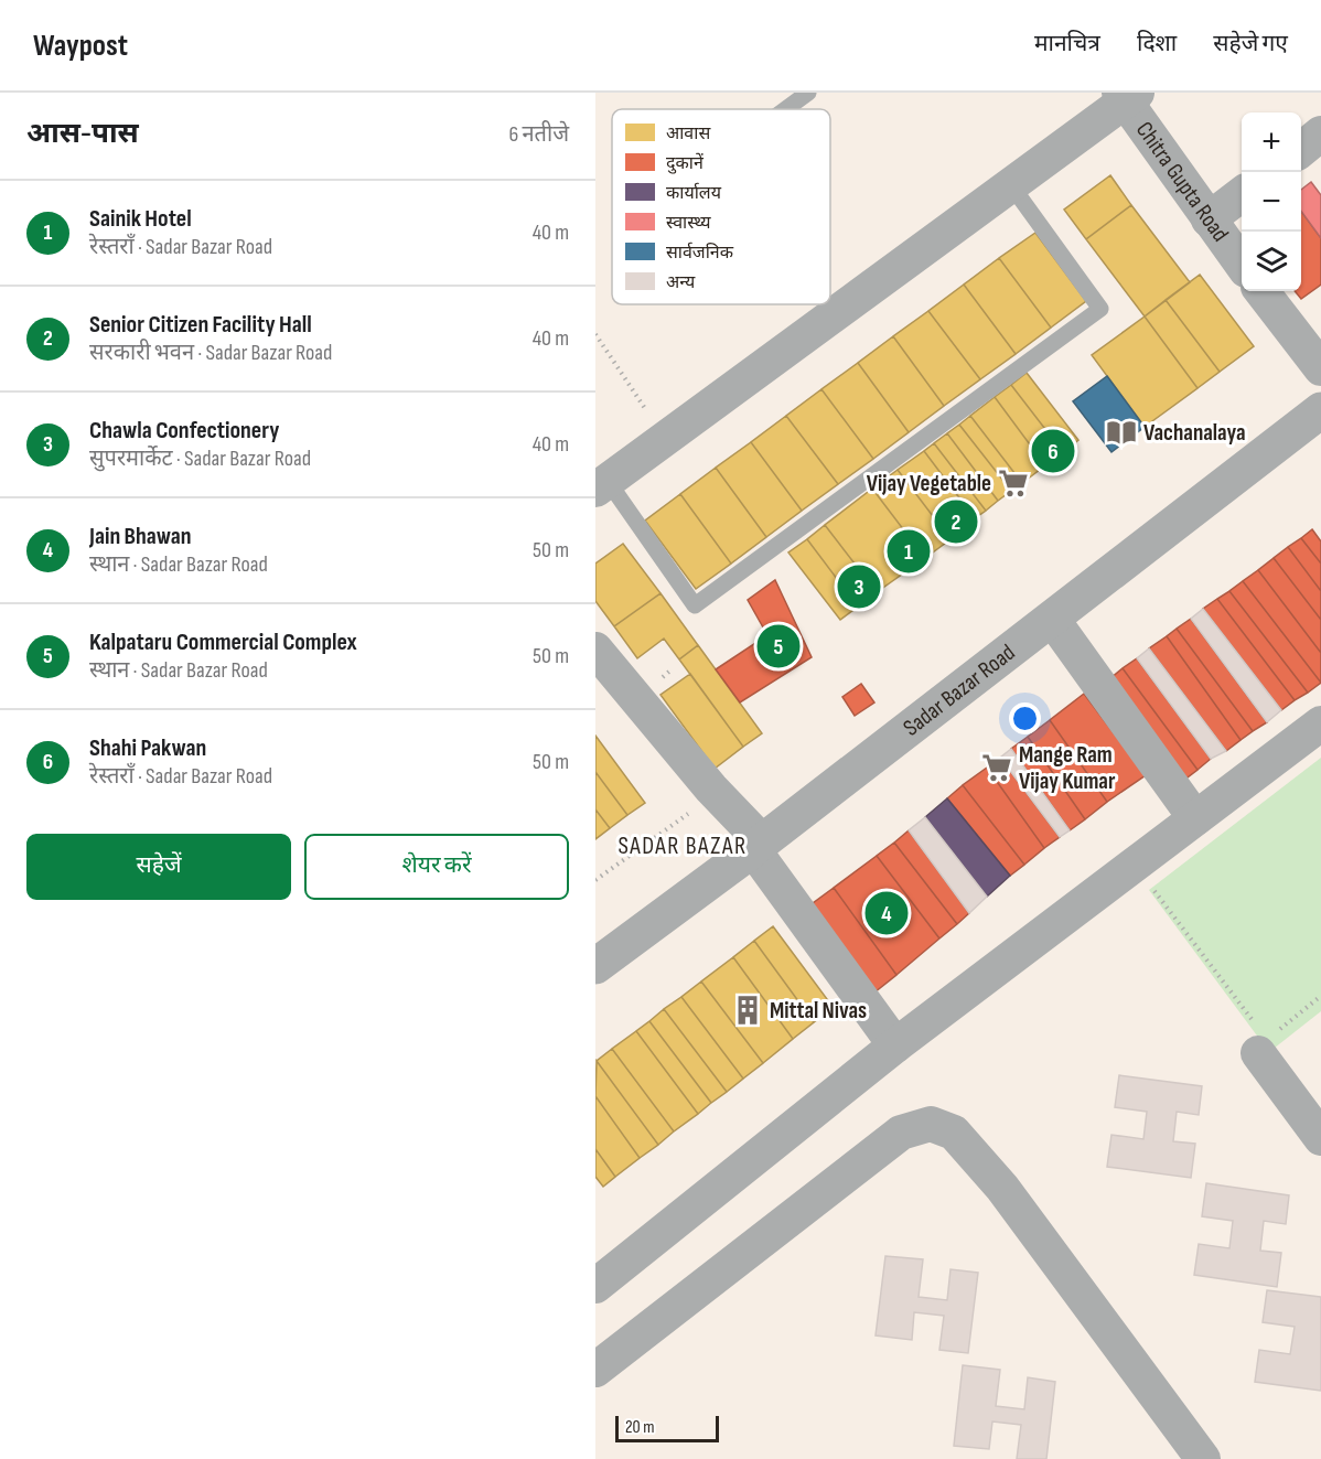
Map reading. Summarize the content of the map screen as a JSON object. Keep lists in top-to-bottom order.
{
  "streets": {
    "street": ["Chitra Gupta Road", "Sadar Bazar Road"]
  },
  "districts": ["SADAR BAZAR"],
  "places": {
    "library": ["Vachanalaya"],
    "supermarket": ["Vijay Vegetable", "Mange Ram Vijay Kumar"],
    "building": ["Mittal Nivas"]
  },
  "legend": [
    "आवास",
    "दुकानें",
    "कार्यालय",
    "स्वास्थ्य",
    "सार्वजनिक",
    "अन्य"
  ],
  "scale_bar": "20 m",
  "page": {
    "header": "Waypost",
    "nav": ["मानचित्र", "दिशा", "सहेजे गए"],
    "heading": ["आस-पास", "6 नतीजे"],
    "map_buttons": ["+", "−"],
    "list": [
      {
        "mark": "1",
        "name": "Sainik Hotel",
        "note": "रेस्तराँ · Sadar Bazar Road",
        "value": "40 m"
      },
      {
        "mark": "2",
        "name": "Senior Citizen Facility Hall",
        "note": "सरकारी भवन · Sadar Bazar Road",
        "value": "40 m"
      },
      {
        "mark": "3",
        "name": "Chawla Confectionery",
        "note": "सुपरमार्केट · Sadar Bazar Road",
        "value": "40 m"
      },
      {
        "mark": "4",
        "name": "Jain Bhawan",
        "note": "स्थान · Sadar Bazar Road",
        "value": "50 m"
      },
      {
        "mark": "5",
        "name": "Kalpataru Commercial Complex",
        "note": "स्थान · Sadar Bazar Road",
        "value": "50 m"
      },
      {
        "mark": "6",
        "name": "Shahi Pakwan",
        "note": "रेस्तराँ · Sadar Bazar Road",
        "value": "50 m"
      }
    ],
    "pins": [
      "6",
      "2",
      "1",
      "3",
      "5",
      "4"
    ],
    "buttons": ["सहेजें", "शेयर करें"],
    "scale": "20 m"
  }
}
